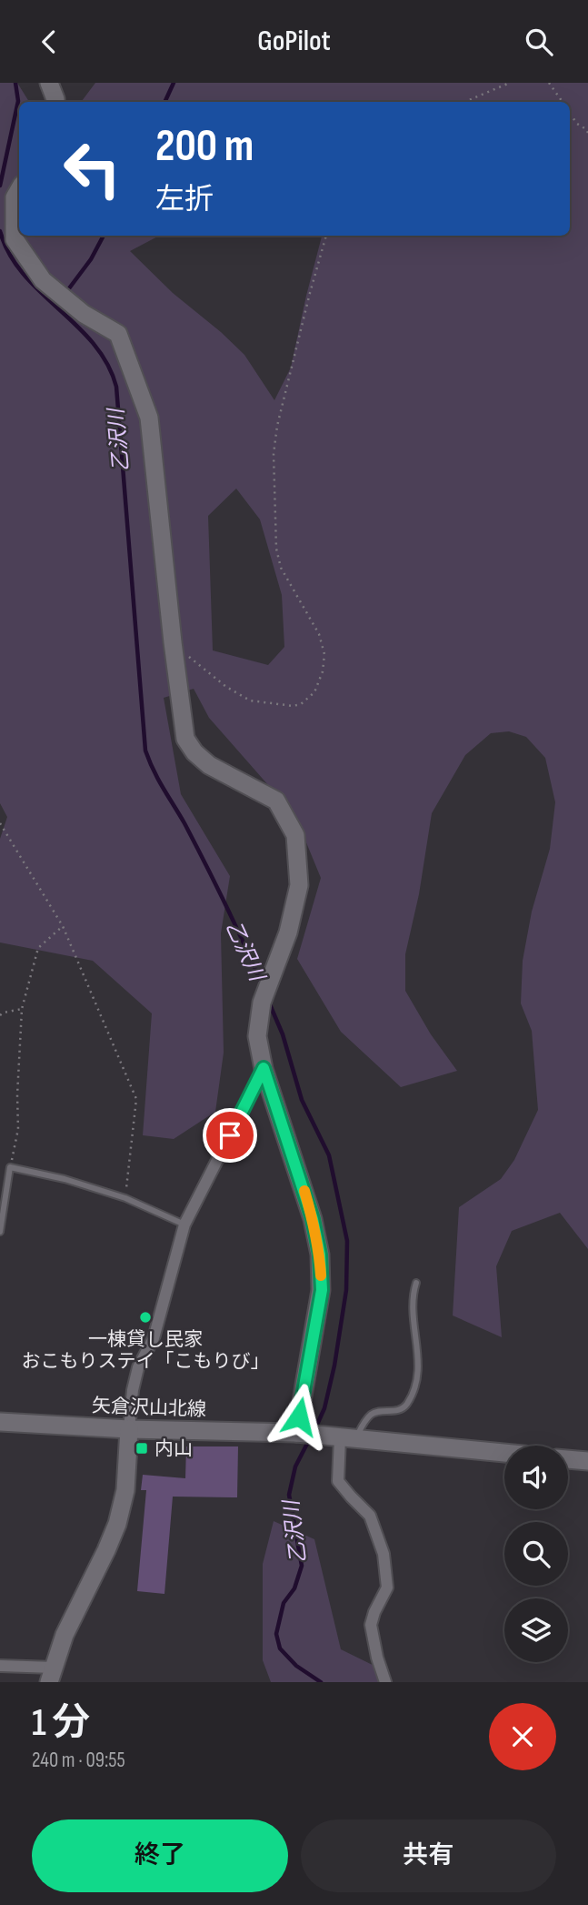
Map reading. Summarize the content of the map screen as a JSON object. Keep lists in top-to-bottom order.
{
  "streets": {
    "street": ["矢倉沢山北線"]
  },
  "water": ["乙沢川"],
  "places": {
    "other": ["一棟貸し民家 おこもりステイ「こもりび」"],
    "transit": ["内山"]
  },
  "page": {
    "header": "GoPilot",
    "turn": ["200 m", "左折"],
    "heading": ["1 分", "240 m · 09:55"],
    "buttons": ["終了", "共有"]
  }
}
